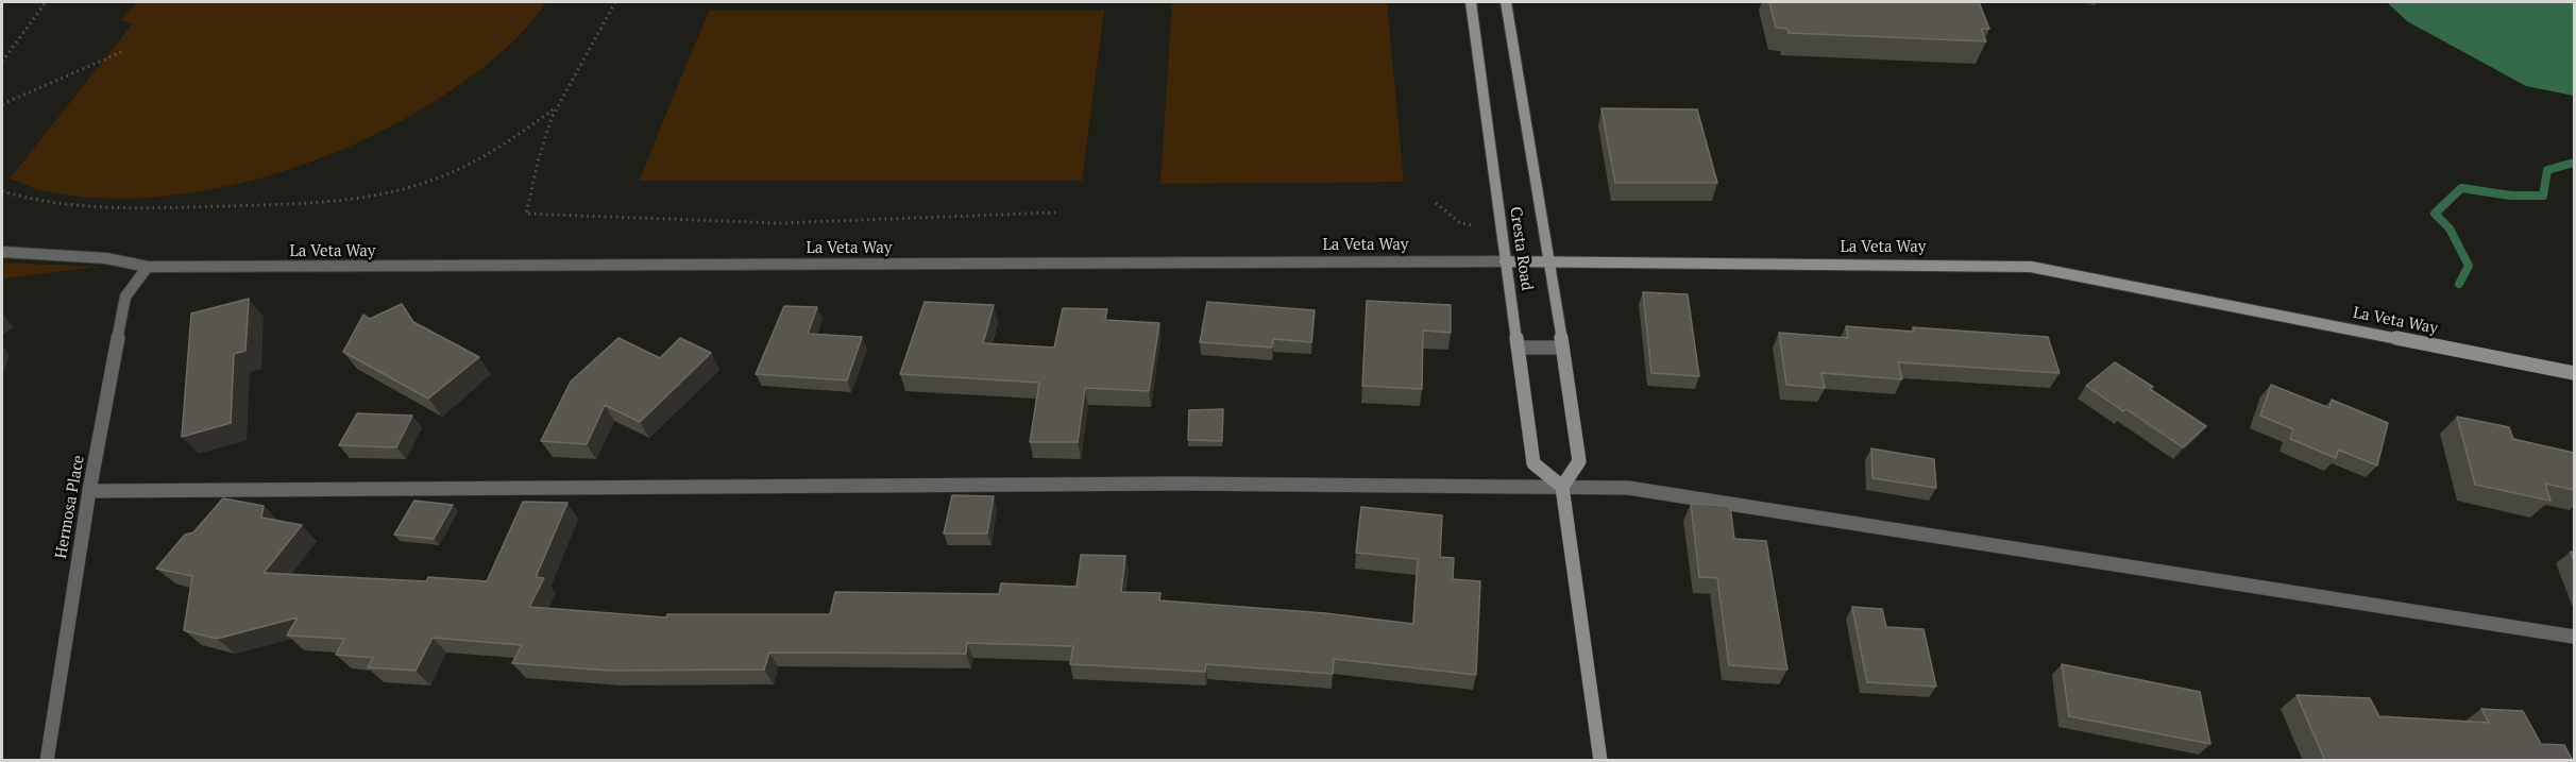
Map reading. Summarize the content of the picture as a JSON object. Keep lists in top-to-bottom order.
{
  "streets": {
    "main road": ["La Veta Way", "Cresta Road"],
    "street": ["Hermosa Place"]
  },
  "crossings": [
    ["La Veta Way", "Cresta Road"],
    ["La Veta Way", "Hermosa Place"]
  ]
}
